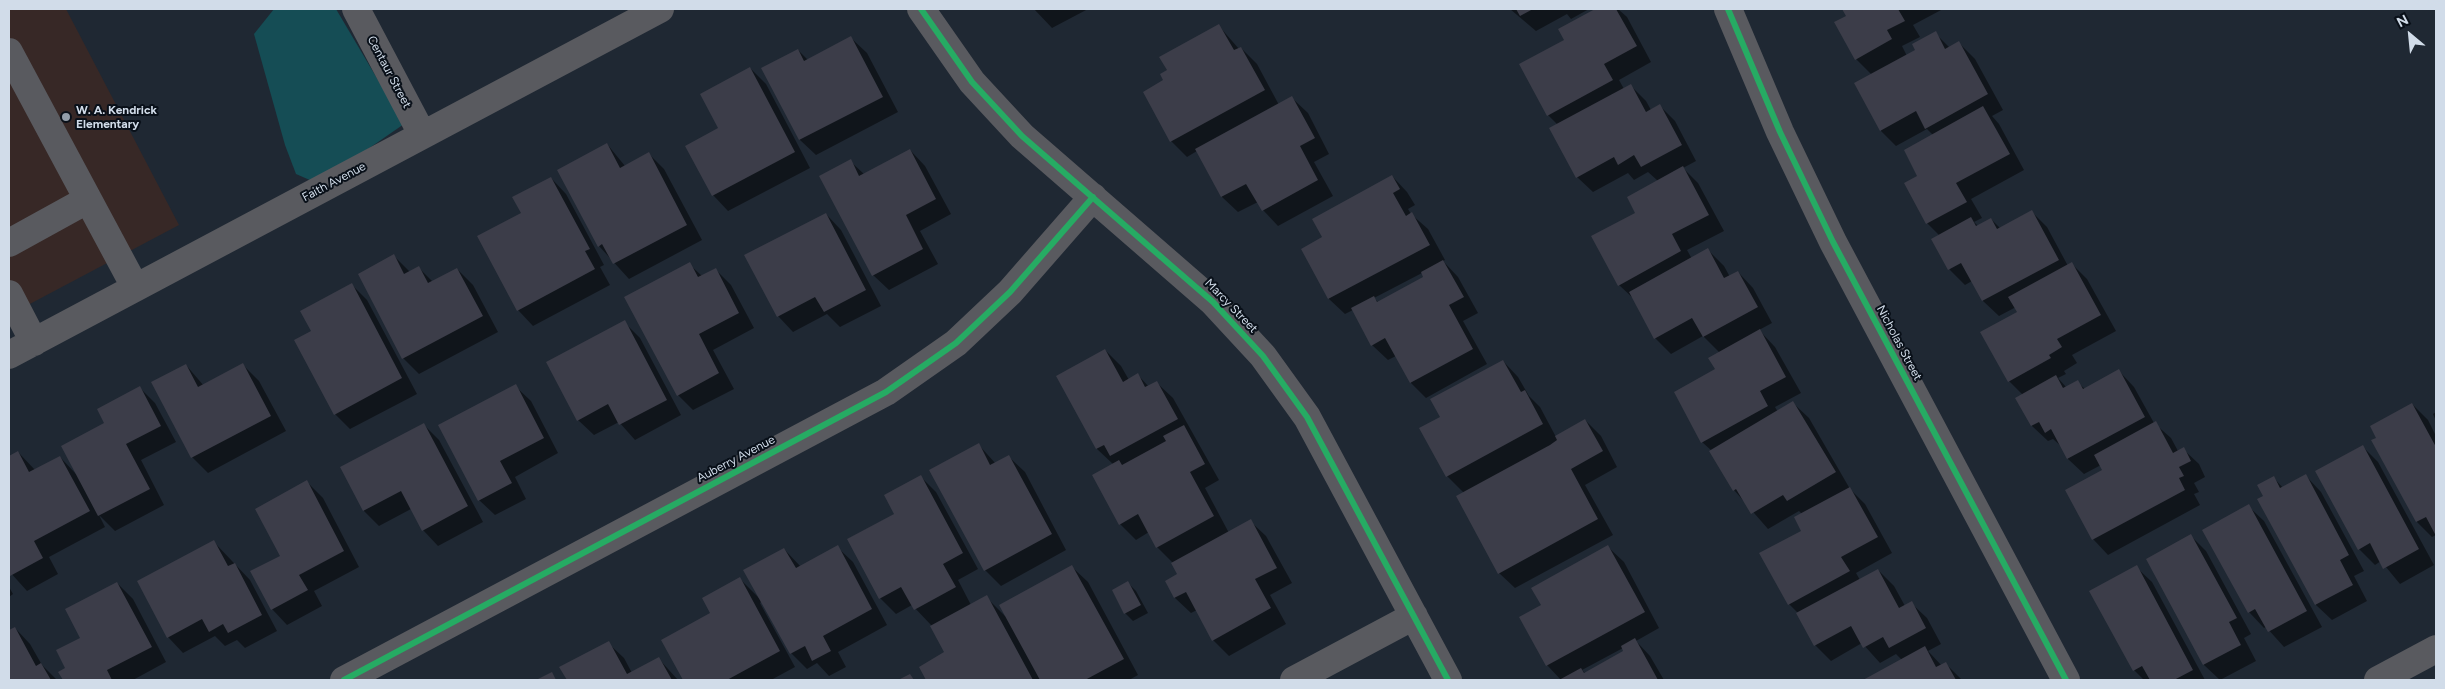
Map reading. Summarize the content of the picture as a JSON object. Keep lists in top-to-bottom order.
{
  "streets": {
    "street": [
      "Centaur Street",
      "Faith Avenue",
      "Marcy Street",
      "Nicholas Street",
      "Auberry Avenue"
    ]
  },
  "crossings": [
    ["Centaur Street", "Faith Avenue"],
    ["Marcy Street", "Auberry Avenue"]
  ],
  "places": ["W. A. Kendrick Elementary"],
  "north": "top left"
}
